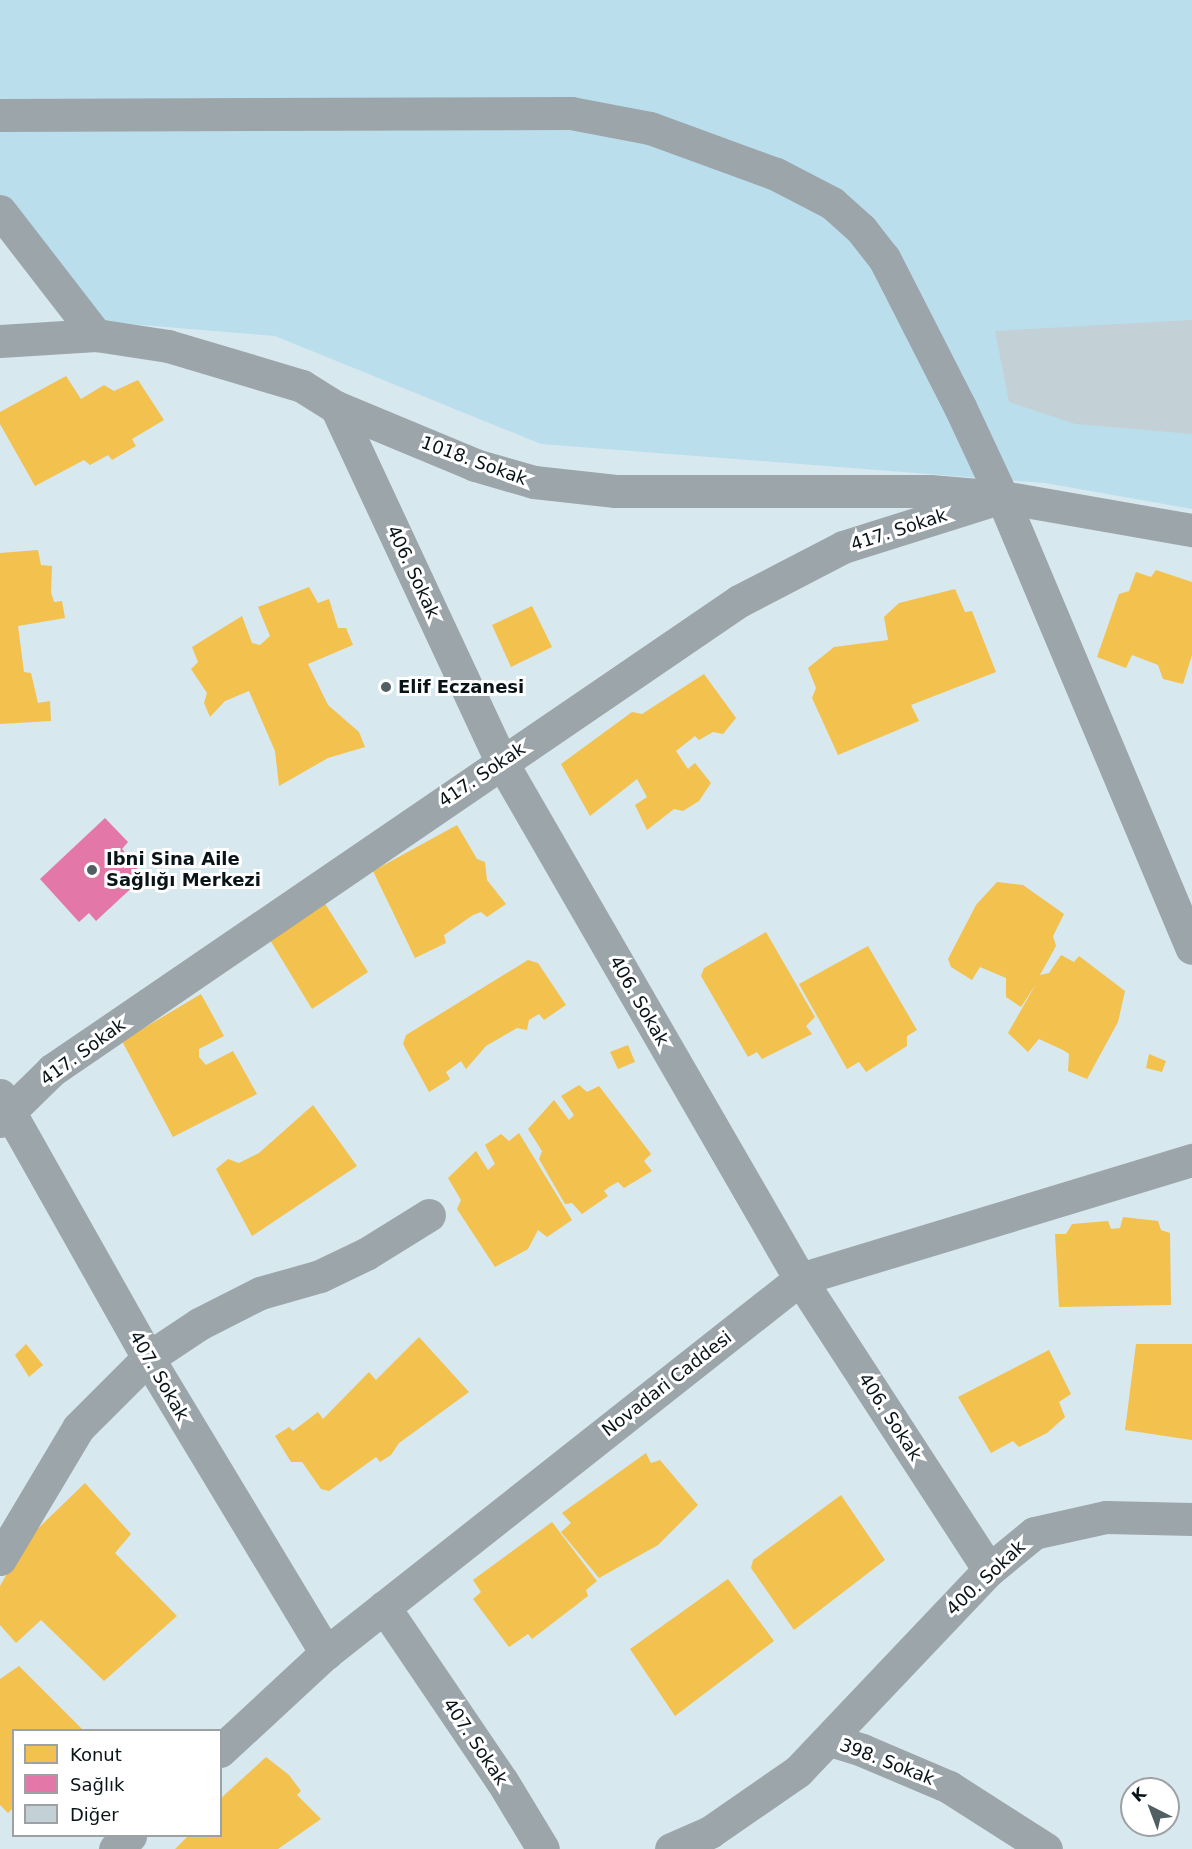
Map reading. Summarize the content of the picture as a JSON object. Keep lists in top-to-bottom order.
{
  "streets": {
    "street": [
      "1018. Sokak",
      "417. Sokak",
      "406. Sokak",
      "407. Sokak",
      "Novadari Caddesi",
      "400. Sokak",
      "398. Sokak"
    ]
  },
  "crossings": [
    ["1018. Sokak", "417. Sokak"],
    ["1018. Sokak", "406. Sokak"],
    ["417. Sokak", "406. Sokak"],
    ["417. Sokak", "407. Sokak"],
    ["406. Sokak", "Novadari Caddesi"],
    ["406. Sokak", "400. Sokak"],
    ["407. Sokak", "Novadari Caddesi"],
    ["400. Sokak", "398. Sokak"]
  ],
  "places": ["Elif Eczanesi", "Ibni Sina Aile Sağlığı Merkezi"],
  "legend": ["Konut", "Sağlık", "Diğer"],
  "north": "top left"
}
